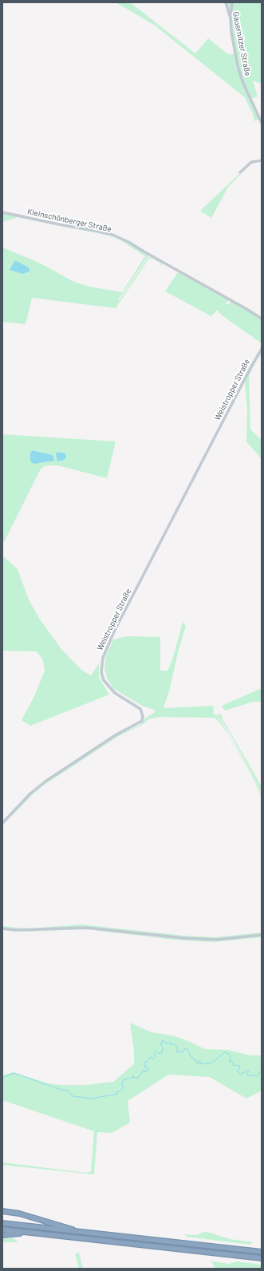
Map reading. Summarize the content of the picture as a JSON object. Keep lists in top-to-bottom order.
{
  "streets": {
    "street": ["Gauernitzer Straße", "Kleinschönberger Straße", "Weistropper Straße"]
  }
}
